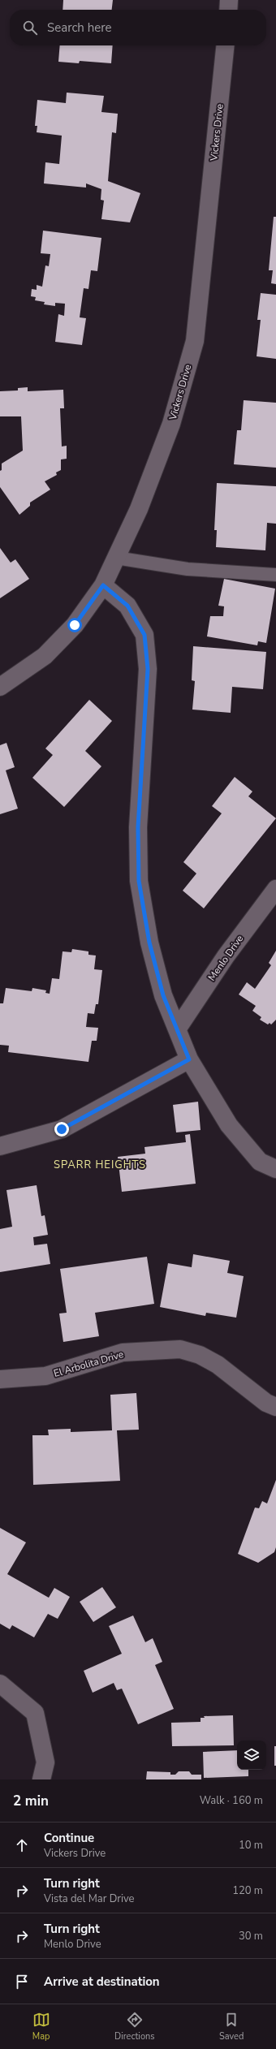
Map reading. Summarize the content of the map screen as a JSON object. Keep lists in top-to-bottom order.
{
  "streets": {
    "street": ["Vickers Drive", "Menlo Drive", "El Arbolita Drive"]
  },
  "districts": ["SPARR HEIGHTS"],
  "page": {
    "search": "Search here",
    "heading": ["2 min", "Walk · 160 m"],
    "list": [
      ["Continue", "Vickers Drive", "10 m"],
      ["Turn right", "Vista del Mar Drive", "120 m"],
      ["Turn right", "Menlo Drive", "30 m"],
      "Arrive at destination"
    ],
    "nav": ["Map", "Directions", "Saved"]
  }
}
